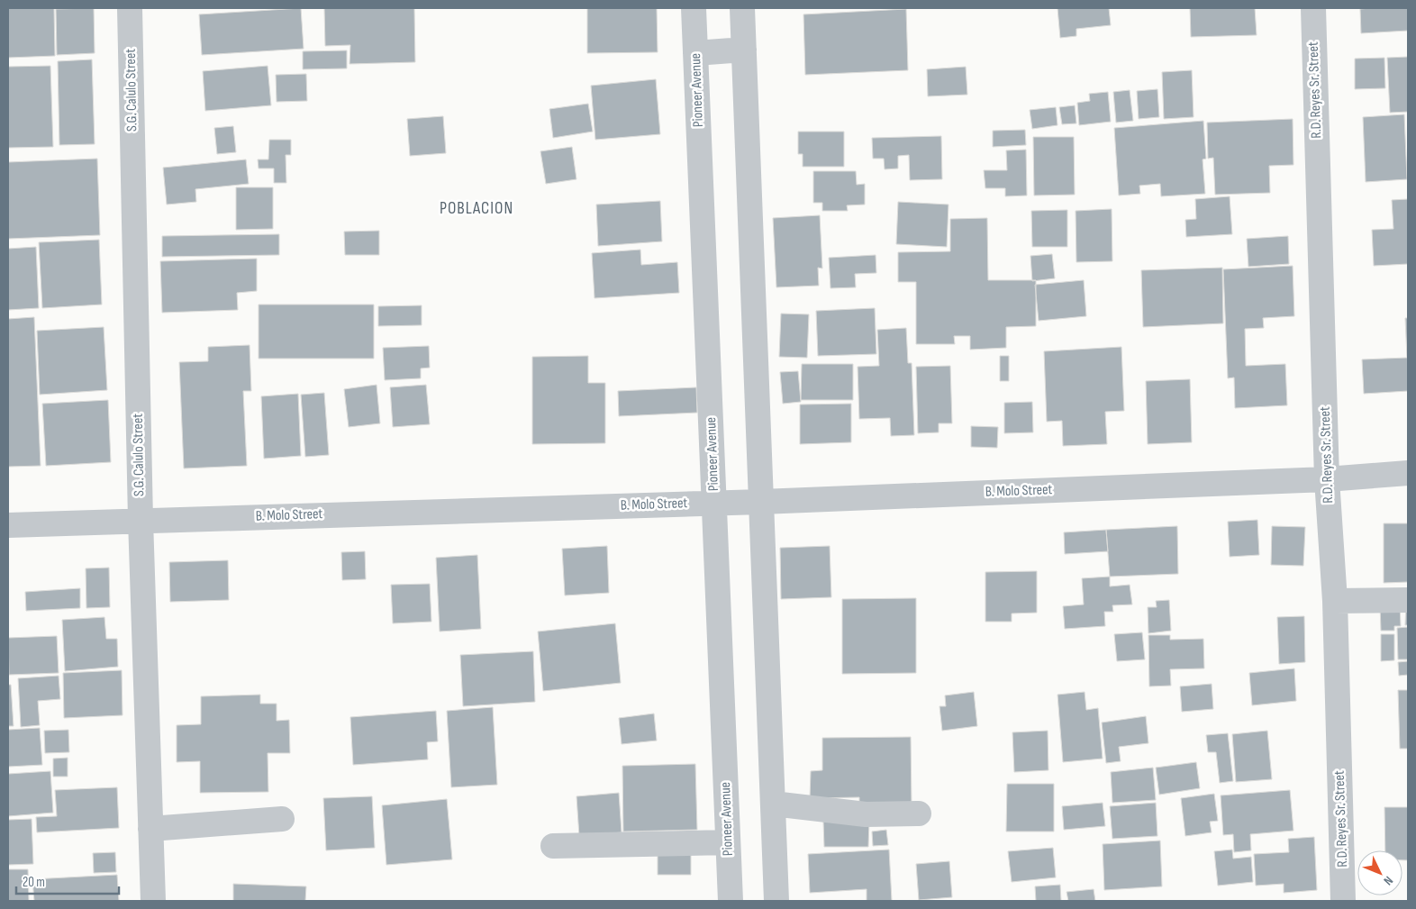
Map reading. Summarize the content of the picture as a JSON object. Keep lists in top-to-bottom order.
{
  "streets": {
    "street": [
      "S.G. Calulo Street",
      "Pioneer Avenue",
      "R.D. Reyes Sr. Street",
      "B. Molo Street"
    ]
  },
  "crossings": [
    ["S.G. Calulo Street", "B. Molo Street"],
    ["Pioneer Avenue", "B. Molo Street"],
    ["R.D. Reyes Sr. Street", "B. Molo Street"]
  ],
  "districts": ["POBLACION"],
  "scale_bar": "20 m",
  "north": "bottom right"
}
